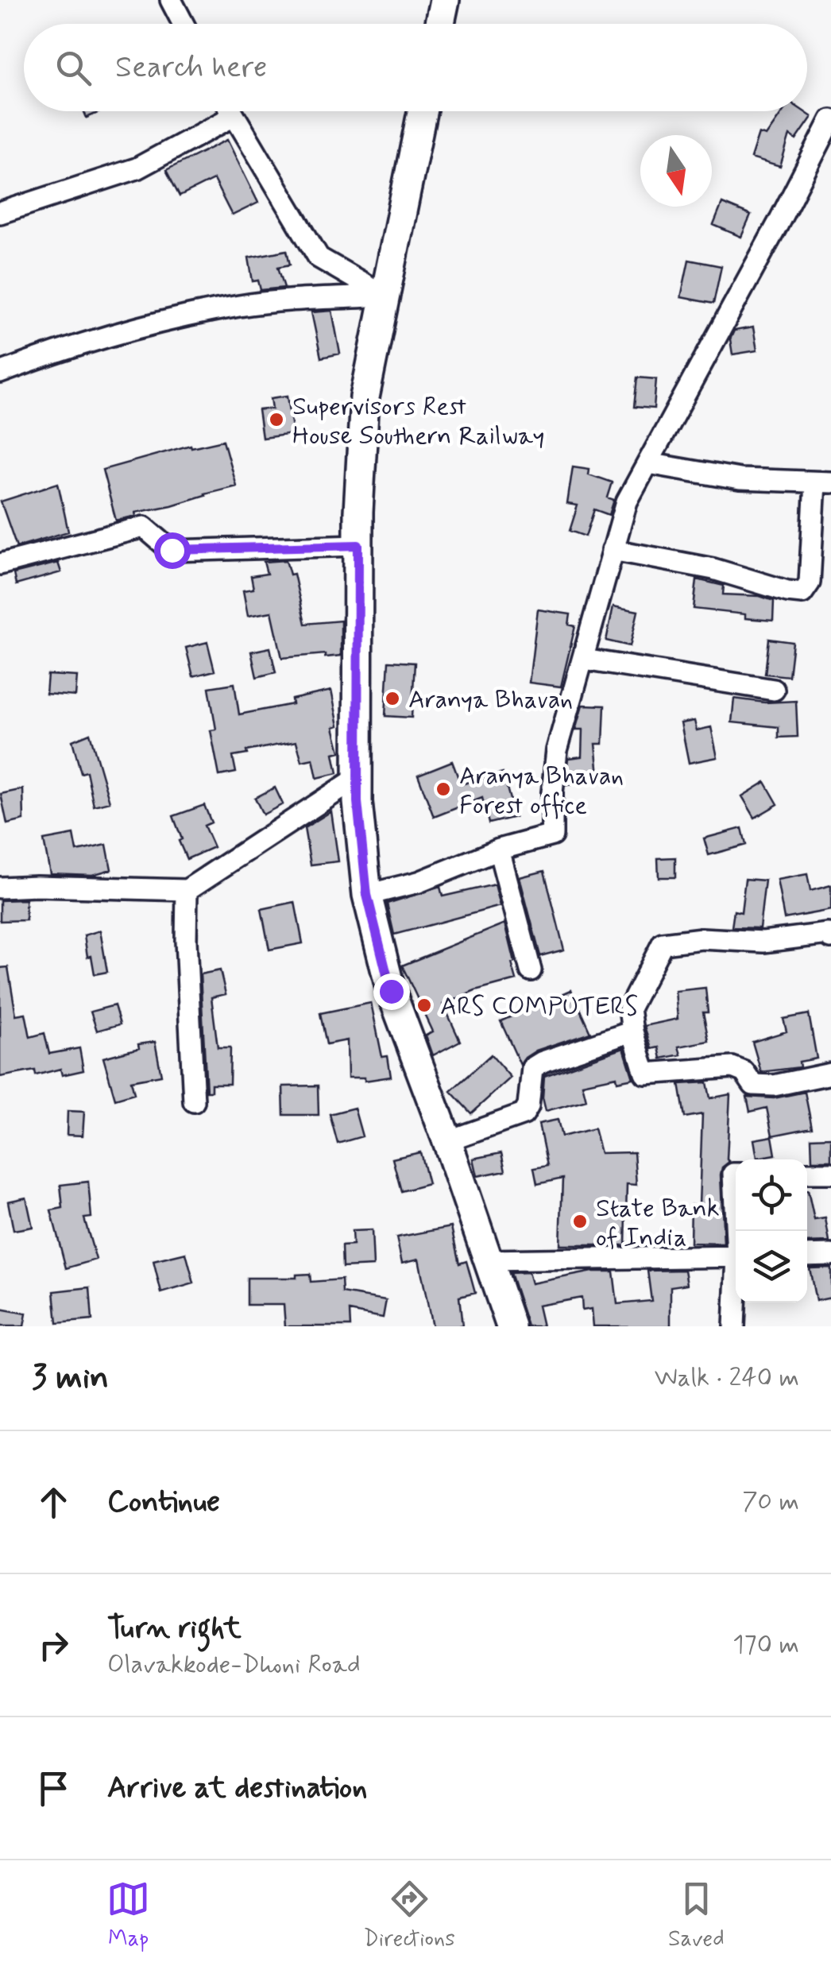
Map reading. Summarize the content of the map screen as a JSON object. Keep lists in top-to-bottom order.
{
  "places": [
    "Supervisors Rest House Southern Railway",
    "Aranya Bhavan",
    "Aranya Bhavan Forest office",
    "ARS COMPUTERS",
    "State Bank of India"
  ],
  "north": "bottom",
  "page": {
    "search": "Search here",
    "heading": ["3 min", "Walk · 240 m"],
    "list": [
      ["Continue", "70 m"],
      ["Turn right", "Olavakkode-Dhoni Road", "170 m"],
      "Arrive at destination"
    ],
    "nav": ["Map", "Directions", "Saved"]
  }
}
